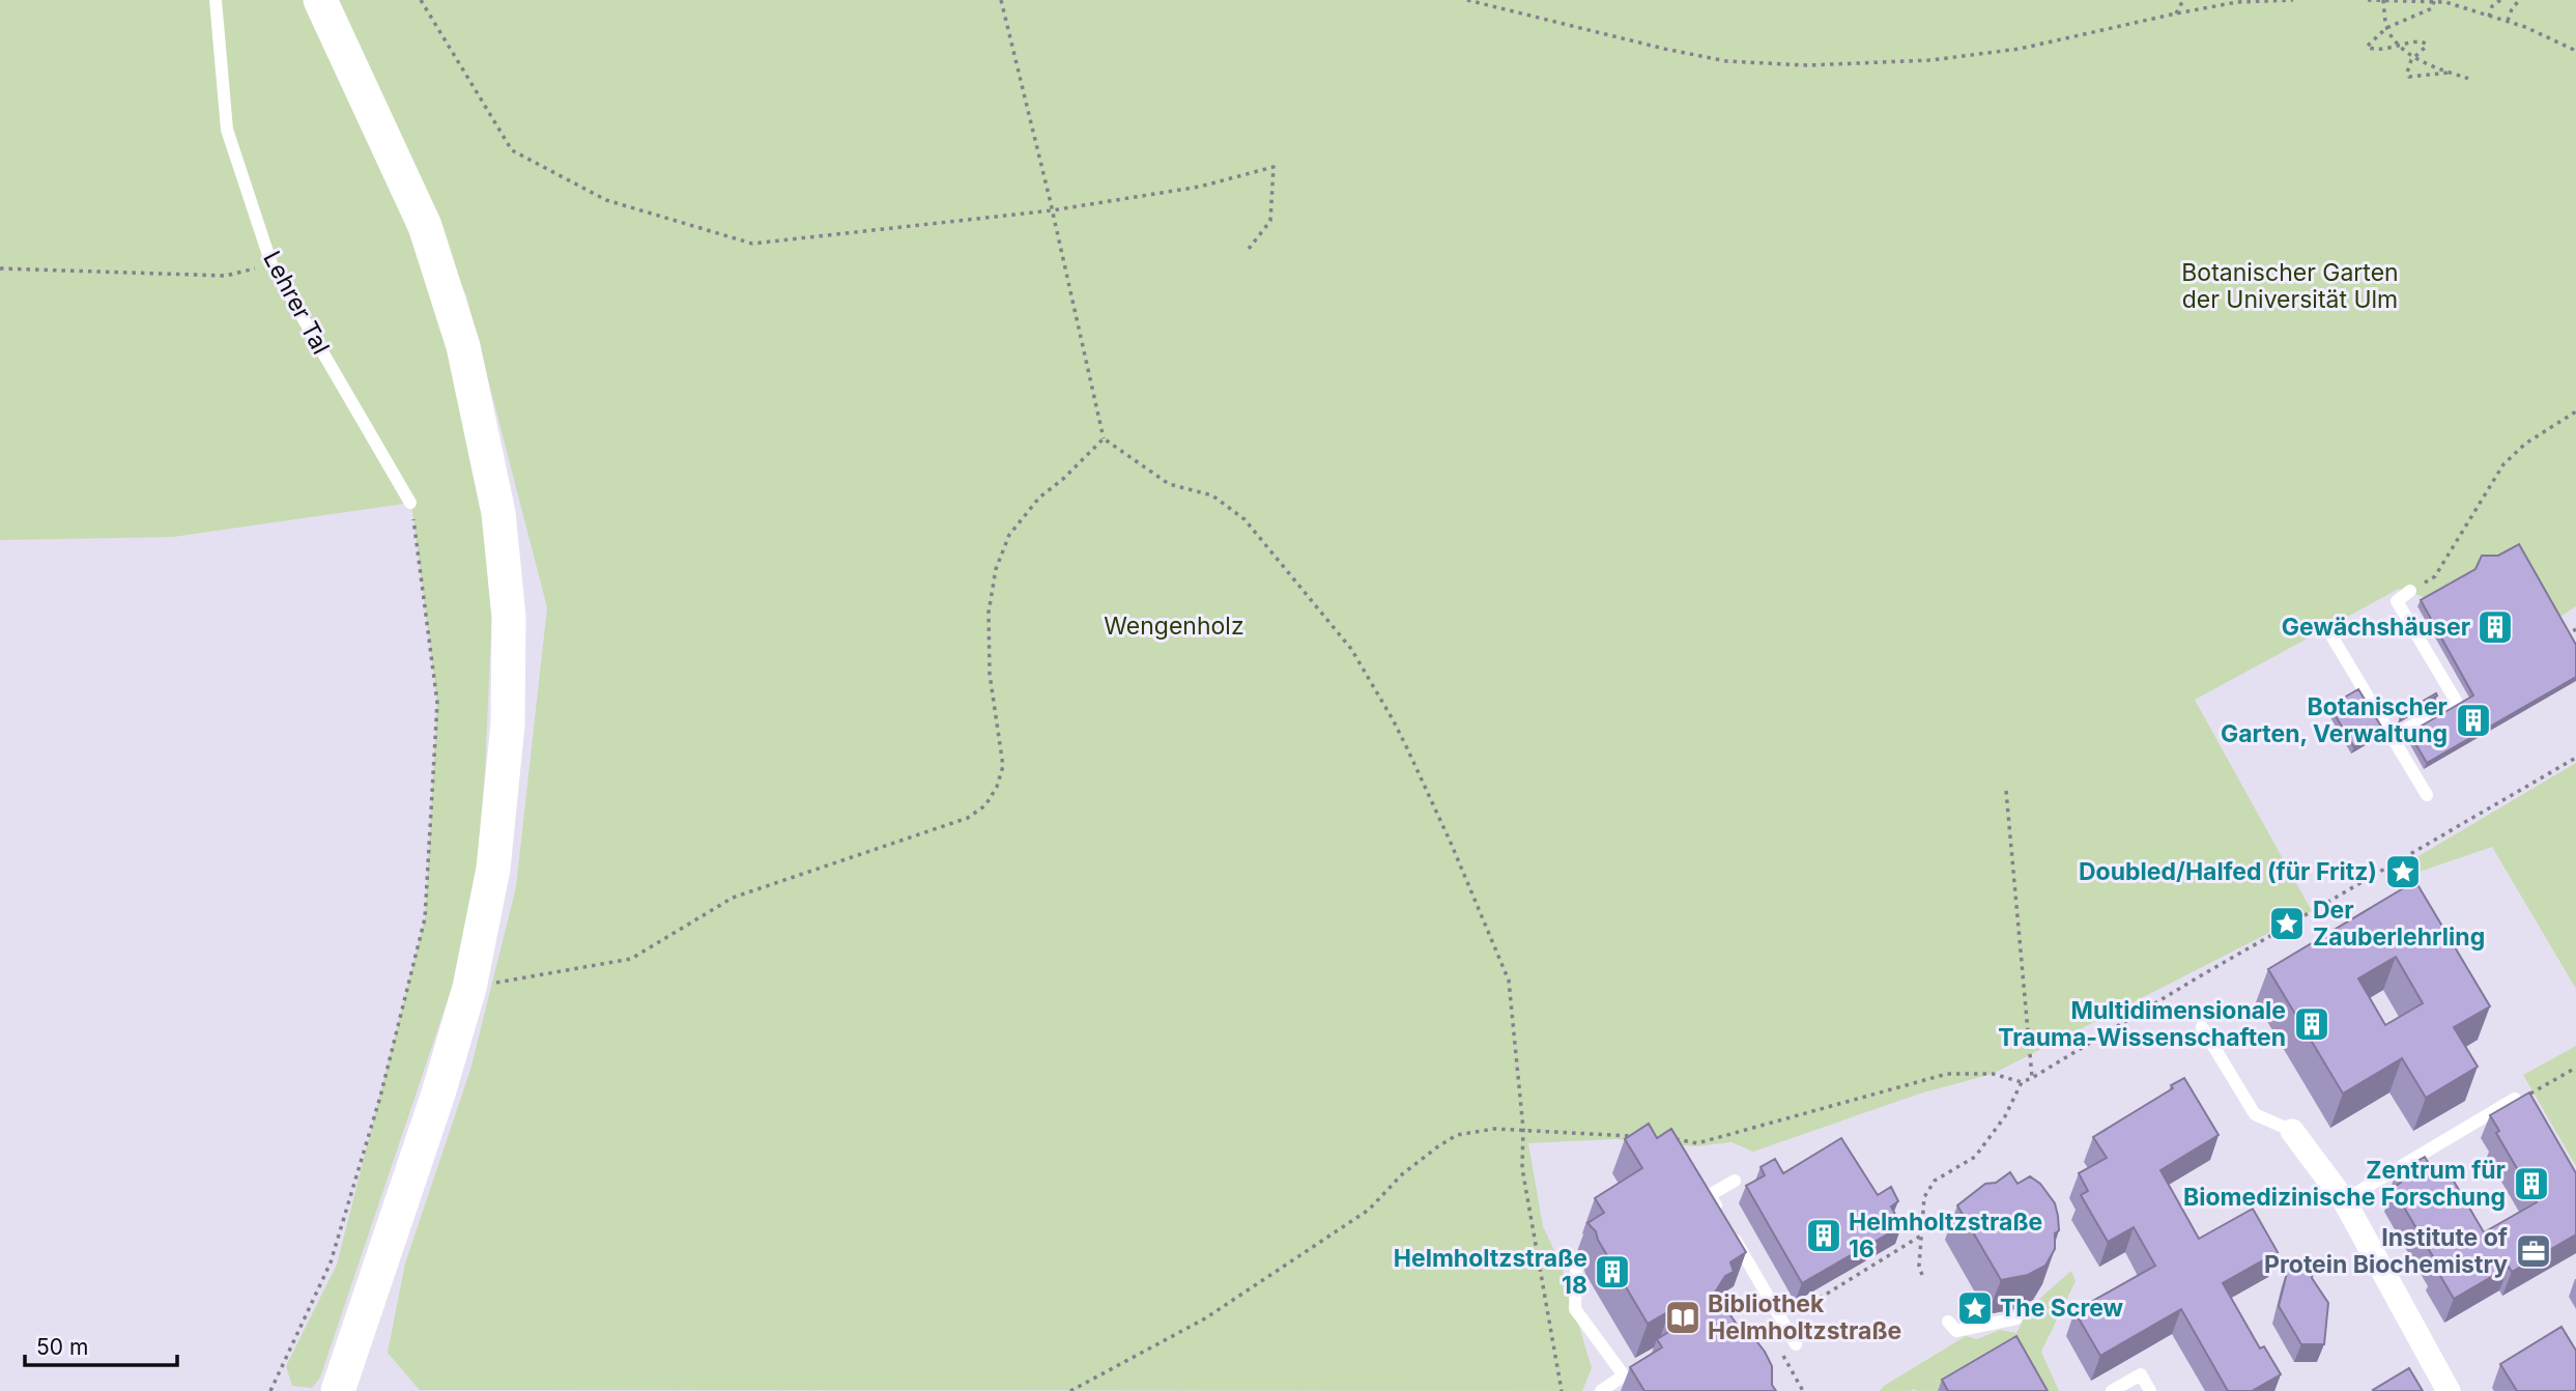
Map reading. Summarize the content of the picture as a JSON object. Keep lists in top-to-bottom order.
{
  "streets": {
    "lane": ["Lehrer Tal"]
  },
  "parks": ["Botanischer Garten der Universität Ulm", "Wengenholz"],
  "places": {
    "building": [
      "Gewächshäuser",
      "Botanischer Garten, Verwaltung",
      "Multidimensionale Trauma-Wissenschaften",
      "Zentrum für Biomedizinische Forschung",
      "Helmholtzstraße 16",
      "Helmholtzstraße 18"
    ],
    "place": ["Doubled/Halfed (für Fritz)", "Der Zauberlehrling", "The Screw"],
    "office": ["Institute of Protein Biochemistry"],
    "library": ["Bibliothek Helmholtzstraße"]
  },
  "scale_bar": "50 m"
}
